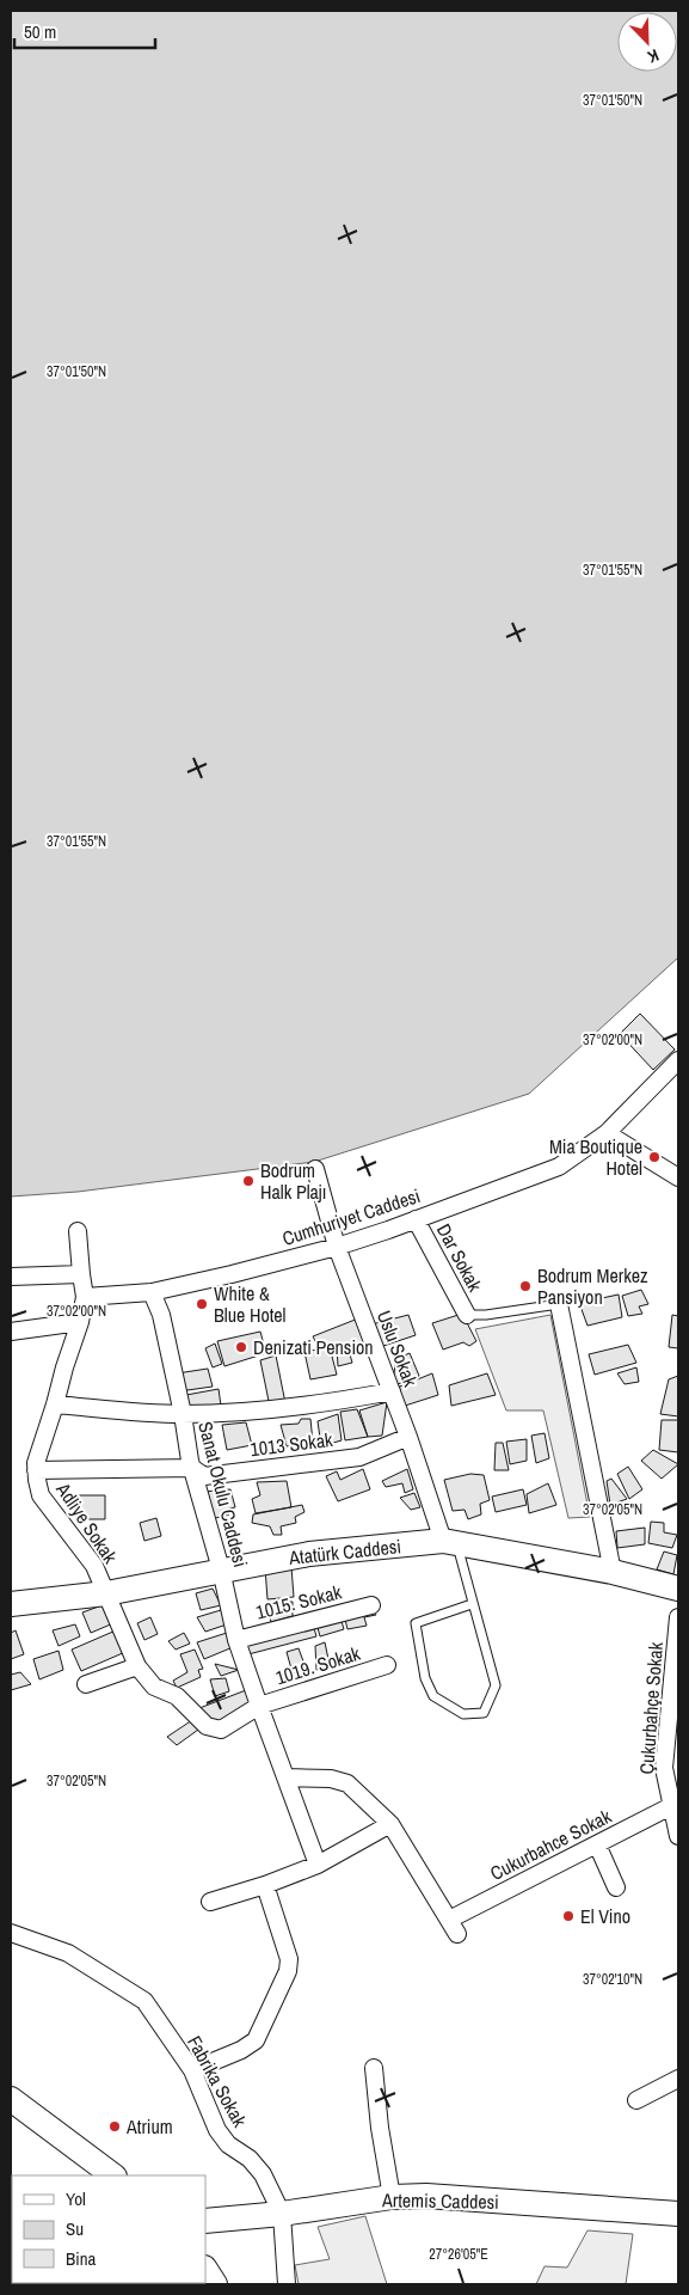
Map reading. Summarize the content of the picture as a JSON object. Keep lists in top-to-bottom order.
{
  "streets": {
    "street": [
      "Cumhuriyet Caddesi",
      "Dar Sokak",
      "Uslu Sokak",
      "1013 Sokak",
      "Sanat Okulu Caddesi",
      "Adliye Sokak",
      "Atatürk Caddesi",
      "1015. Sokak",
      "1019. Sokak",
      "Çukurbahçe Sokak",
      "Cukurbahce Sokak",
      "Fabrika Sokak",
      "Artemis Caddesi"
    ]
  },
  "crossings": [
    ["Cumhuriyet Caddesi", "Dar Sokak"],
    ["Cumhuriyet Caddesi", "Uslu Sokak"],
    ["Cumhuriyet Caddesi", "Sanat Okulu Caddesi"],
    ["Cumhuriyet Caddesi", "Adliye Sokak"],
    ["Uslu Sokak", "1013 Sokak"],
    ["Uslu Sokak", "Atatürk Caddesi"],
    ["1013 Sokak", "Sanat Okulu Caddesi"],
    ["1013 Sokak", "Adliye Sokak"],
    ["Sanat Okulu Caddesi", "Adliye Sokak"],
    ["Sanat Okulu Caddesi", "Atatürk Caddesi"],
    ["Sanat Okulu Caddesi", "1015. Sokak"],
    ["Sanat Okulu Caddesi", "1019. Sokak"],
    ["Adliye Sokak", "Atatürk Caddesi"],
    ["Adliye Sokak", "1019. Sokak"],
    ["Çukurbahçe Sokak", "Cukurbahce Sokak"],
    ["Fabrika Sokak", "Artemis Caddesi"]
  ],
  "places": [
    "Mia Boutique Hotel",
    "Bodrum Halk Plajı",
    "Bodrum Merkez Pansiyon",
    "White & Blue Hotel",
    "Denizati Pension",
    "El Vino",
    "Atrium"
  ],
  "legend": ["Yol", "Su", "Bina"],
  "scale_bar": "50 m",
  "north": "bottom right",
  "coordinates": [
    "37°01'50\"N",
    "37°01'55\"N",
    "37°02'00\"N",
    "37°02'05\"N",
    "37°02'10\"N",
    "27°26'05\"E"
  ]
}
